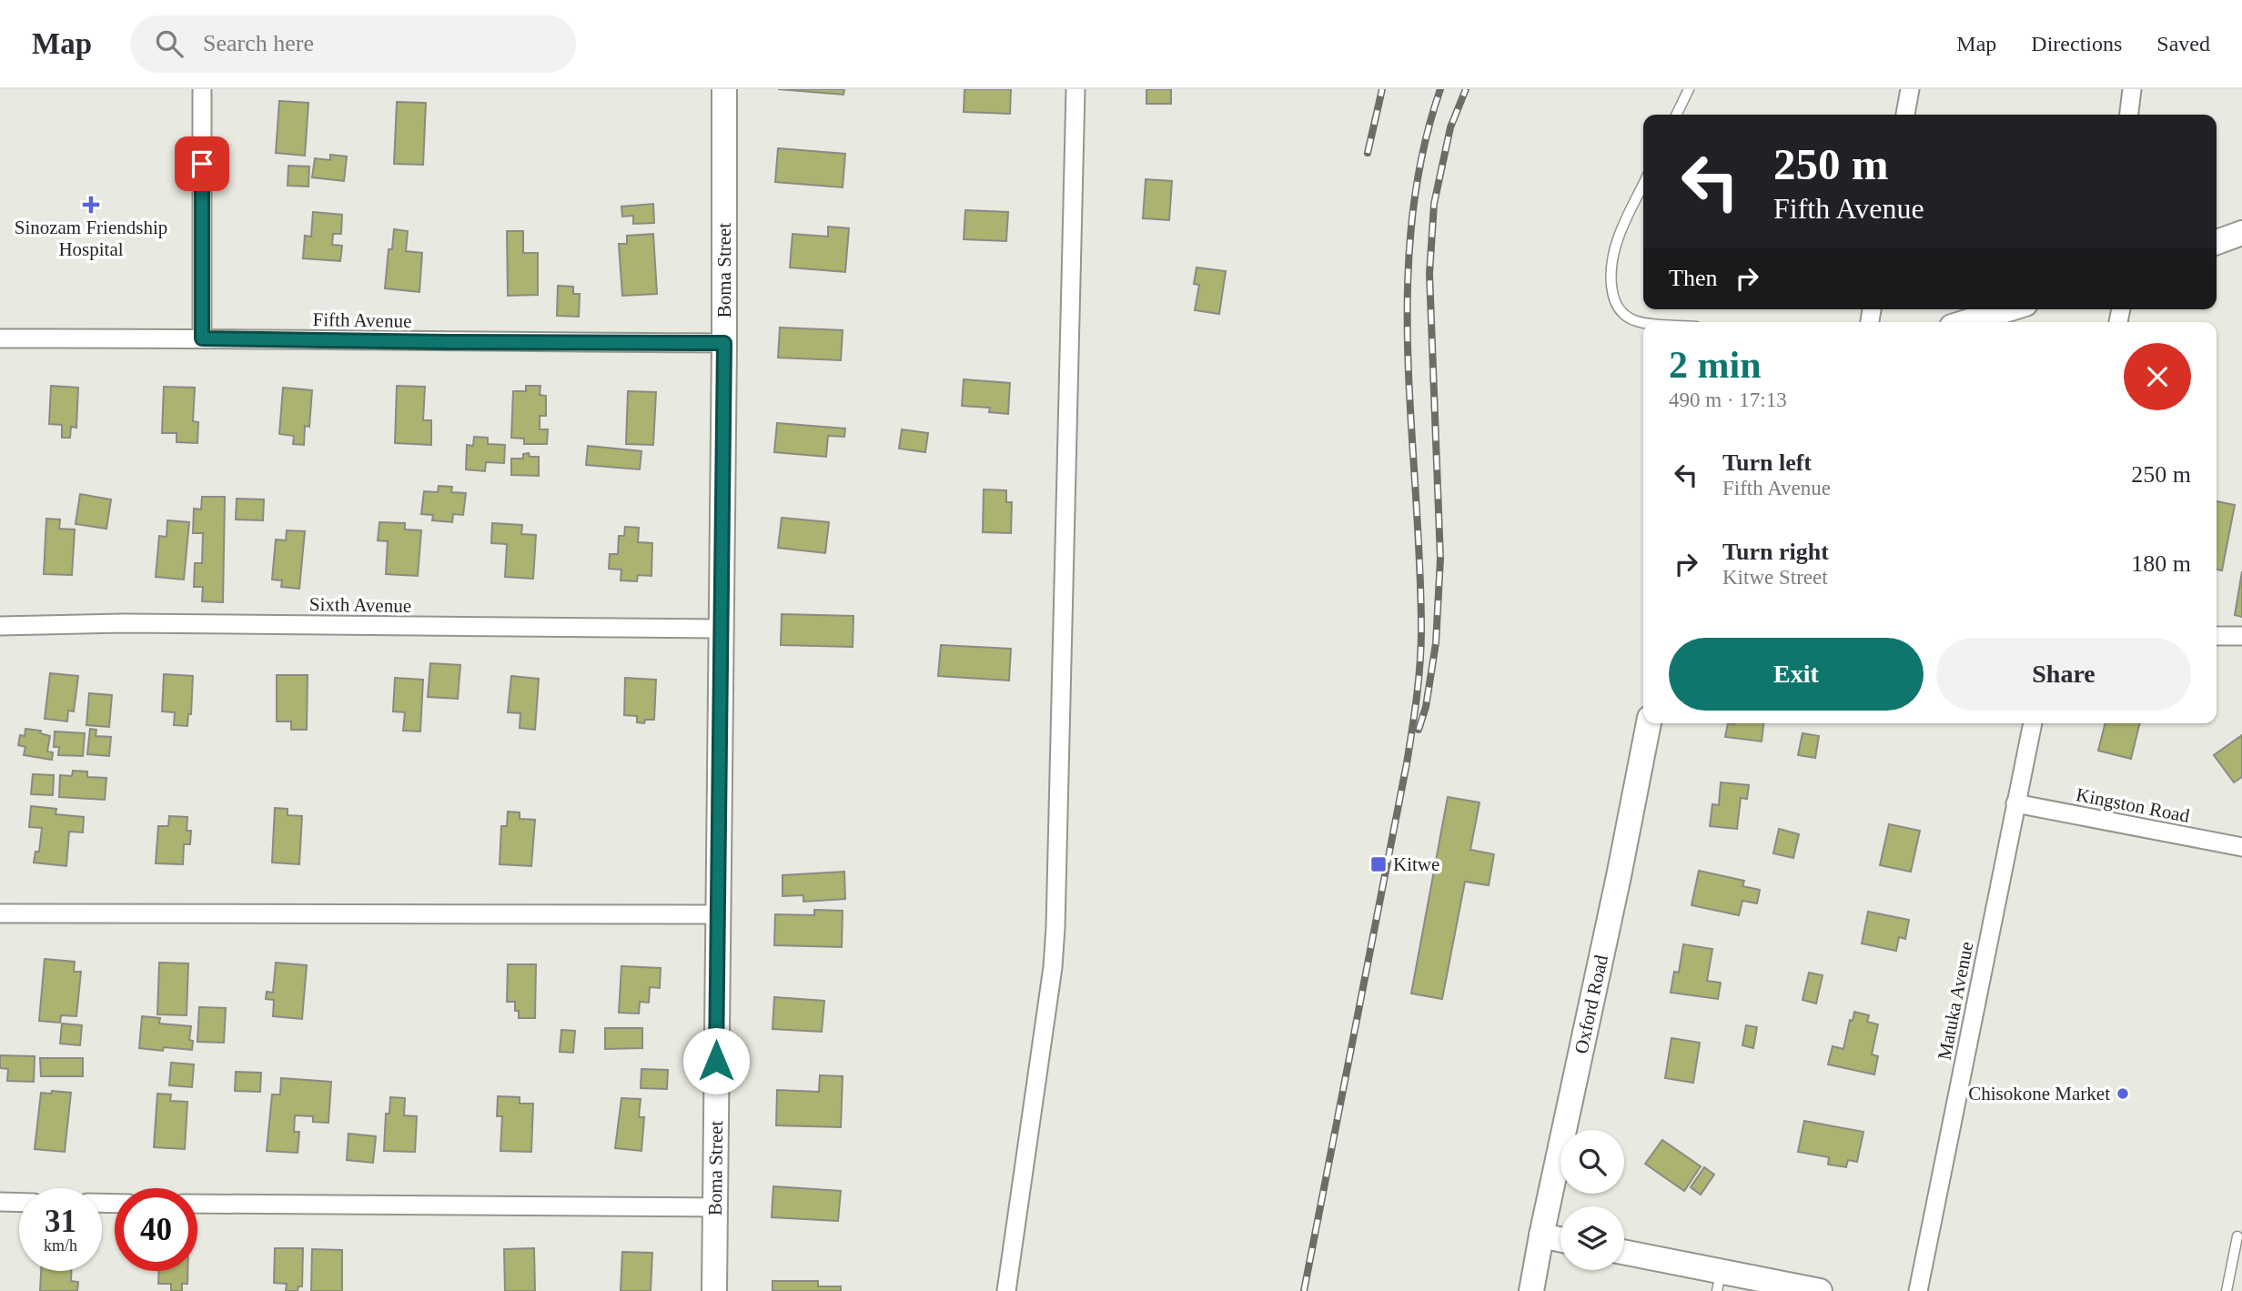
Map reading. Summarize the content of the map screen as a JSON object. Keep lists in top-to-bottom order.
{
  "streets": {
    "street": [
      "Boma Street",
      "Fifth Avenue",
      "Sixth Avenue",
      "Kingston Road",
      "Matuka Avenue",
      "Oxford Road"
    ]
  },
  "crossings": [
    ["Boma Street", "Fifth Avenue"],
    ["Boma Street", "Sixth Avenue"],
    ["Kingston Road", "Matuka Avenue"]
  ],
  "places": {
    "health": ["Sinozam Friendship Hospital"],
    "transit": ["Kitwe"],
    "other": ["Chisokone Market"]
  },
  "page": {
    "header": "Map",
    "search": "Search here",
    "nav": ["Map", "Directions", "Saved"],
    "turn": ["250 m", "Fifth Avenue"],
    "then": "Then",
    "heading": ["2 min", "490 m · 17:13"],
    "list": [
      {
        "name": "Turn left",
        "note": "Fifth Avenue",
        "value": "250 m"
      },
      {
        "name": "Turn right",
        "note": "Kitwe Street",
        "value": "180 m"
      }
    ],
    "buttons": ["Exit", "Share"],
    "speed": "31 km/h",
    "limit": "40"
  }
}
